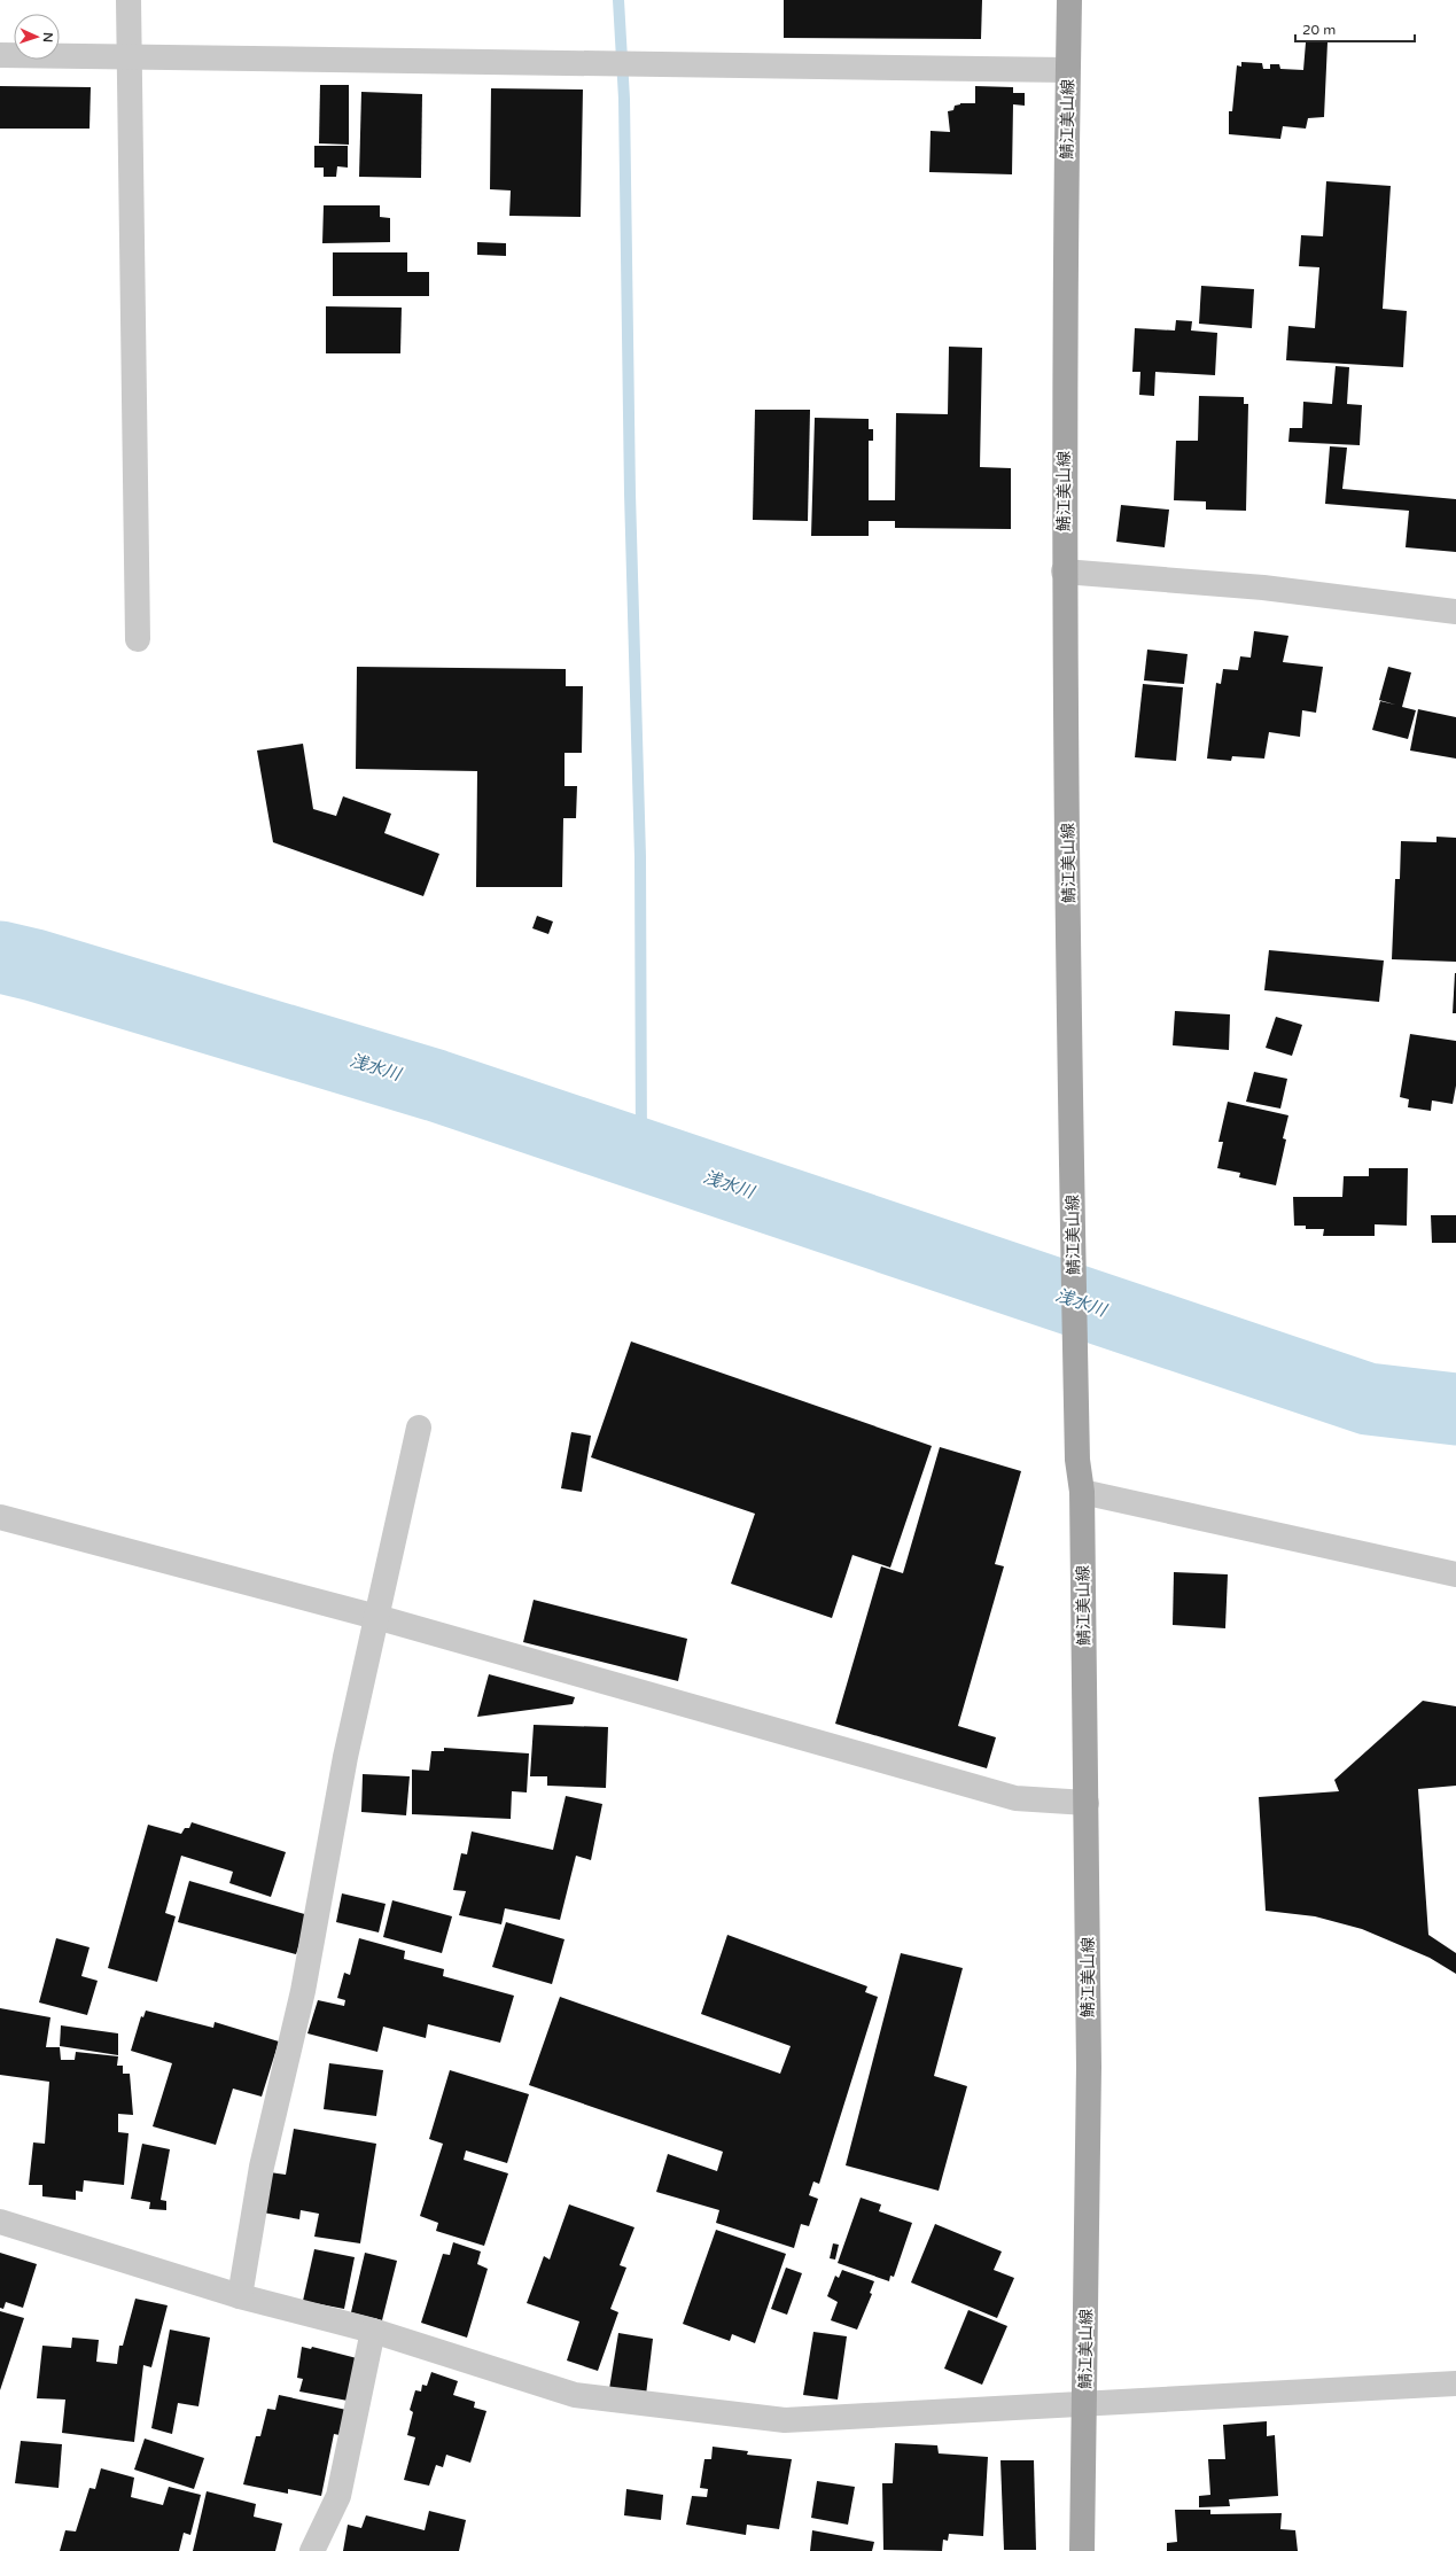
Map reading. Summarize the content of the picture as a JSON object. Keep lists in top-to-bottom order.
{
  "streets": {
    "main road": ["鯖江美山線"]
  },
  "water": ["浅水川"],
  "scale_bar": "20 m",
  "north": "right"
}
